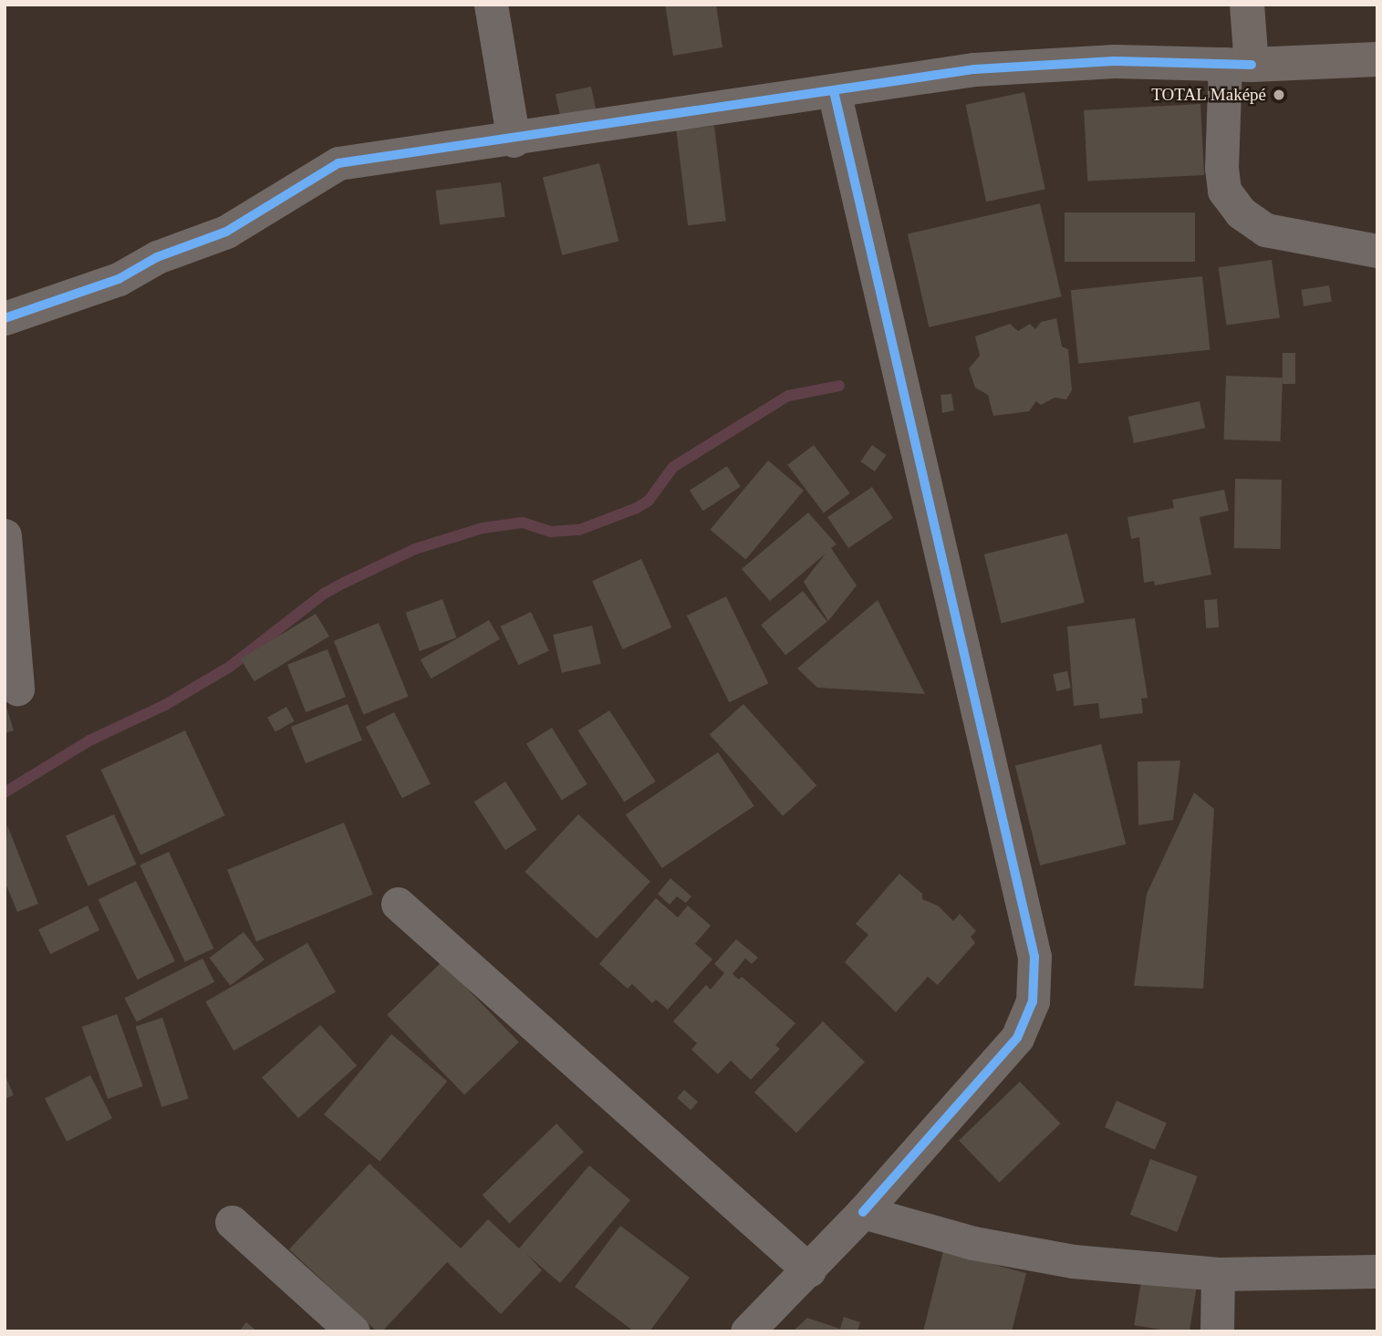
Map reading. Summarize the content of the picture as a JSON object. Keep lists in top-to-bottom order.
{
  "places": ["TOTAL Maképé"]
}
